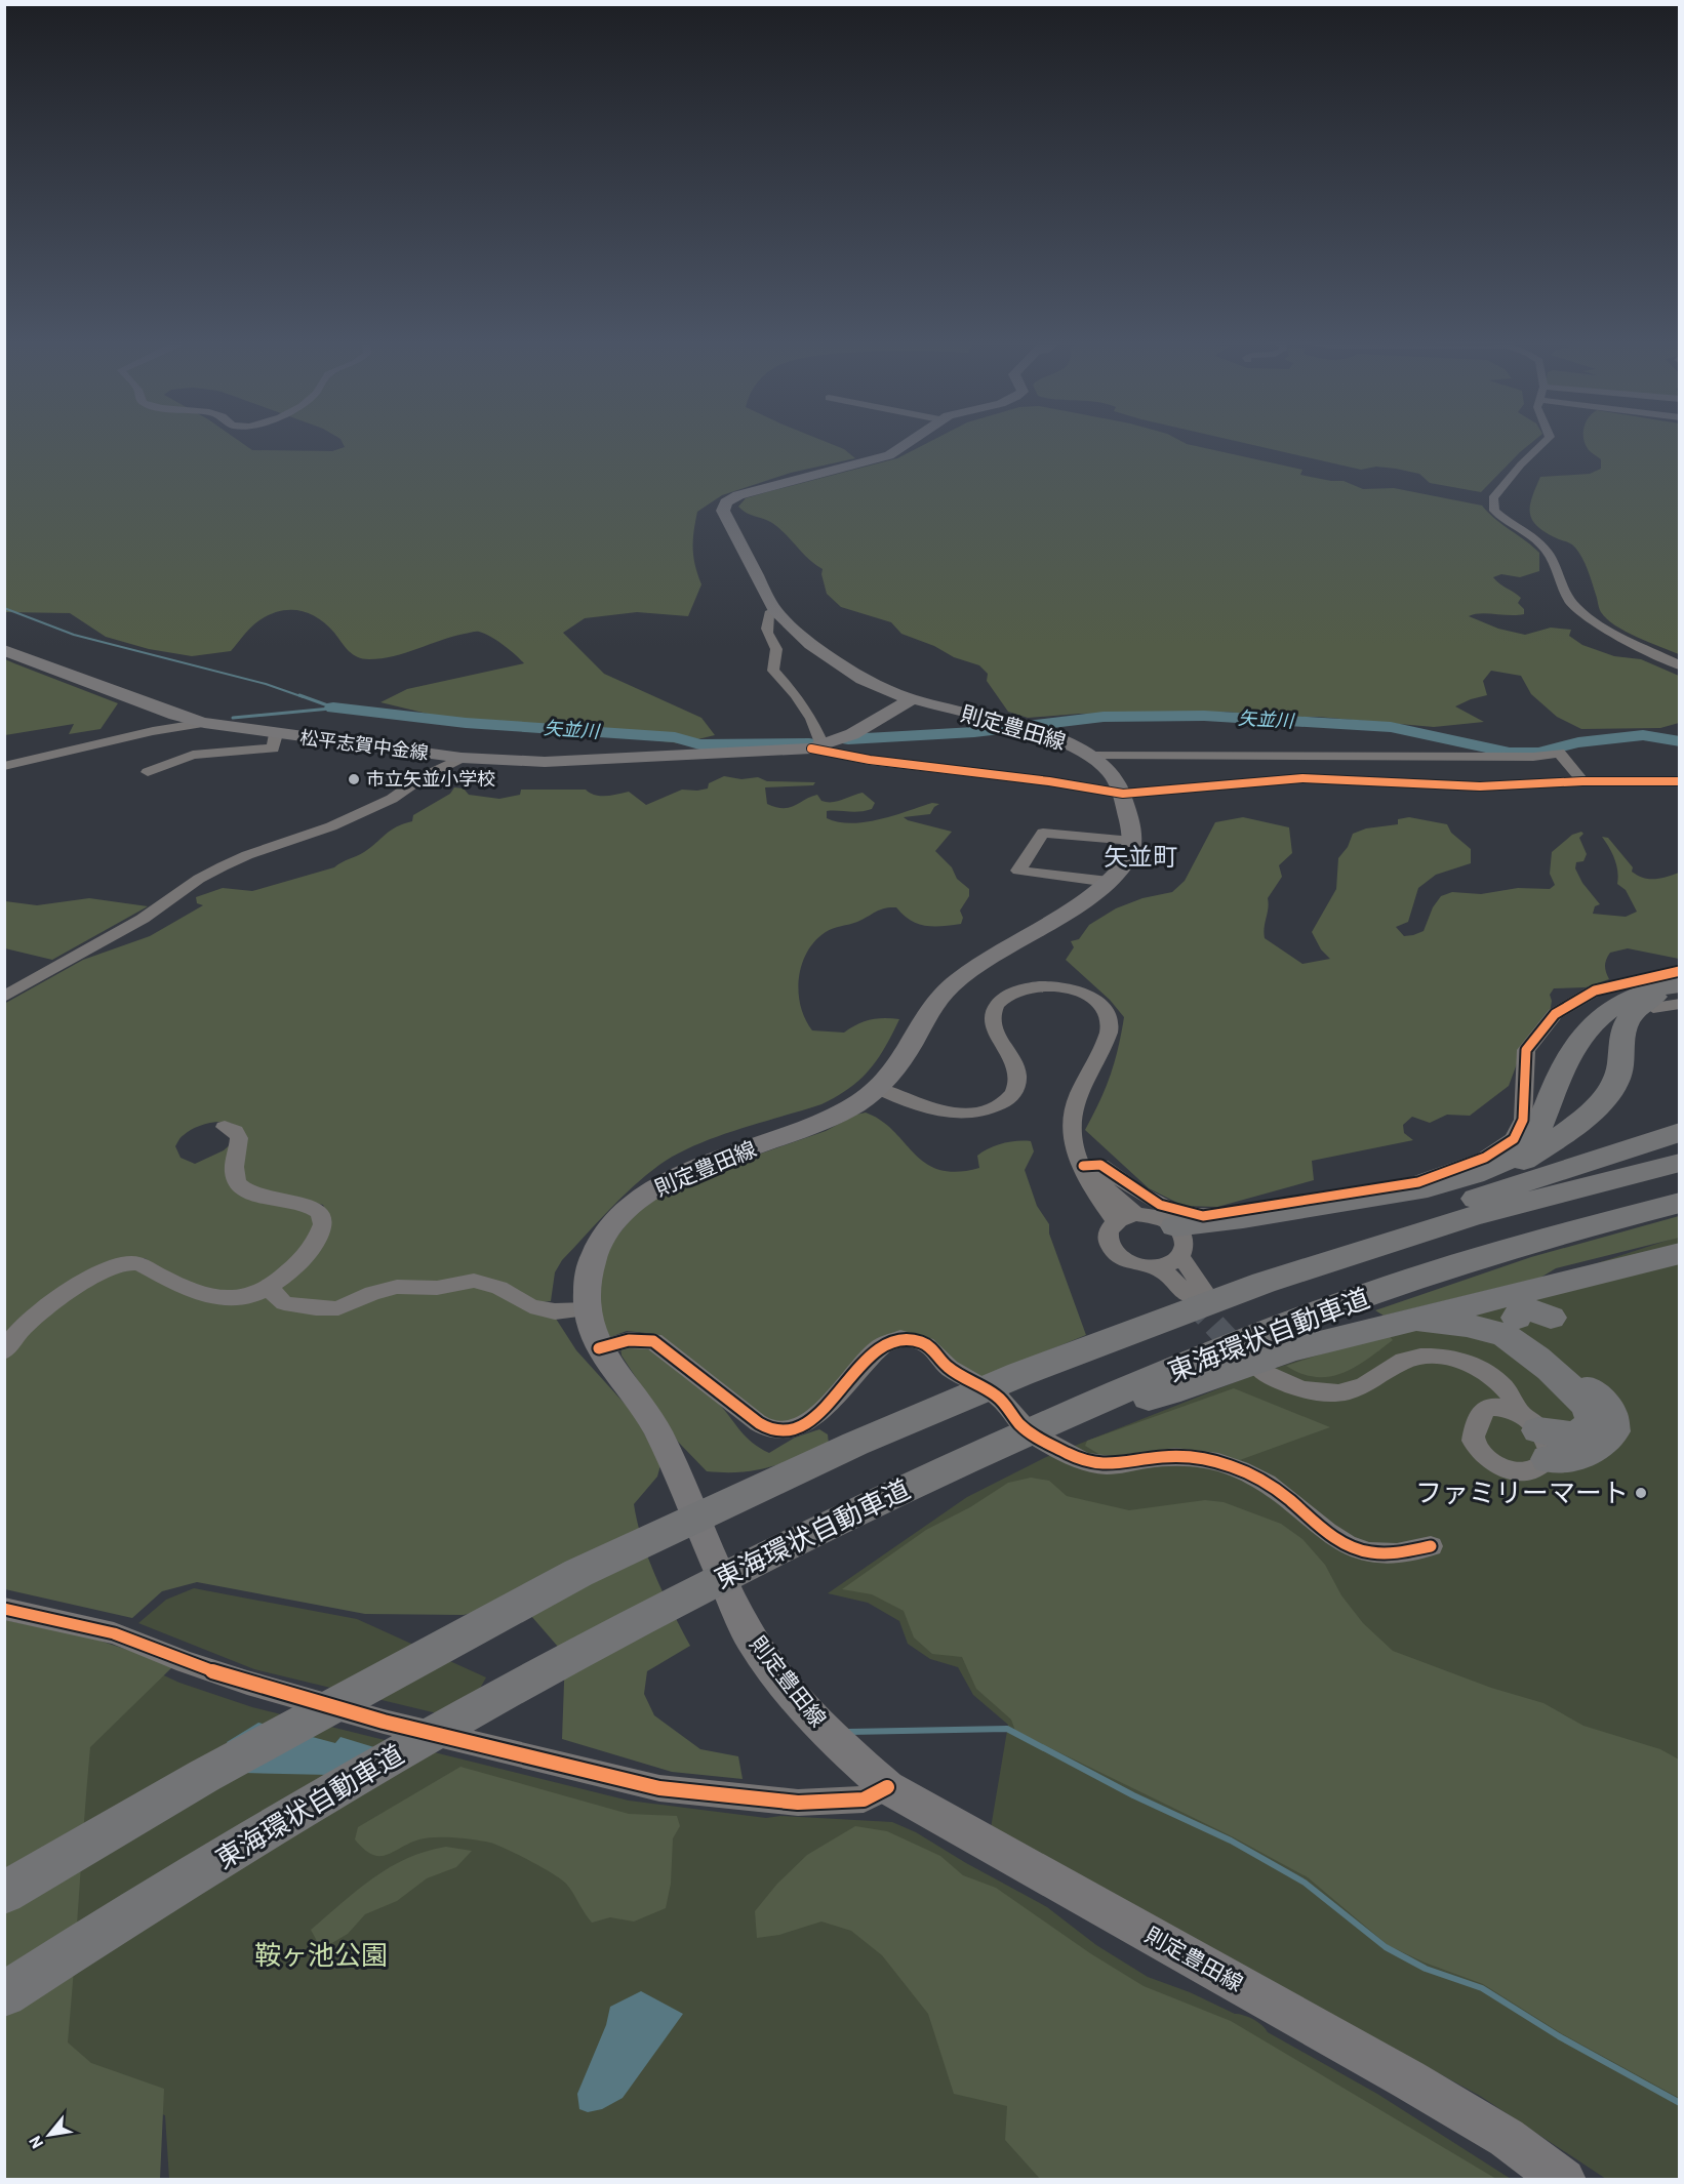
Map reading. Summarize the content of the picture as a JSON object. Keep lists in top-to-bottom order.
{
  "streets": {
    "highway": ["東海環状自動車道"],
    "main road": ["則定豊田線", "松平志賀中金線"]
  },
  "crossings": [
    ["則定豊田線", "松平志賀中金線"]
  ],
  "districts": ["矢並町"],
  "water": ["矢並川"],
  "parks": ["鞍ヶ池公園"],
  "places": ["市立矢並小学校", "ファミリーマート"],
  "north": "bottom left"
}
